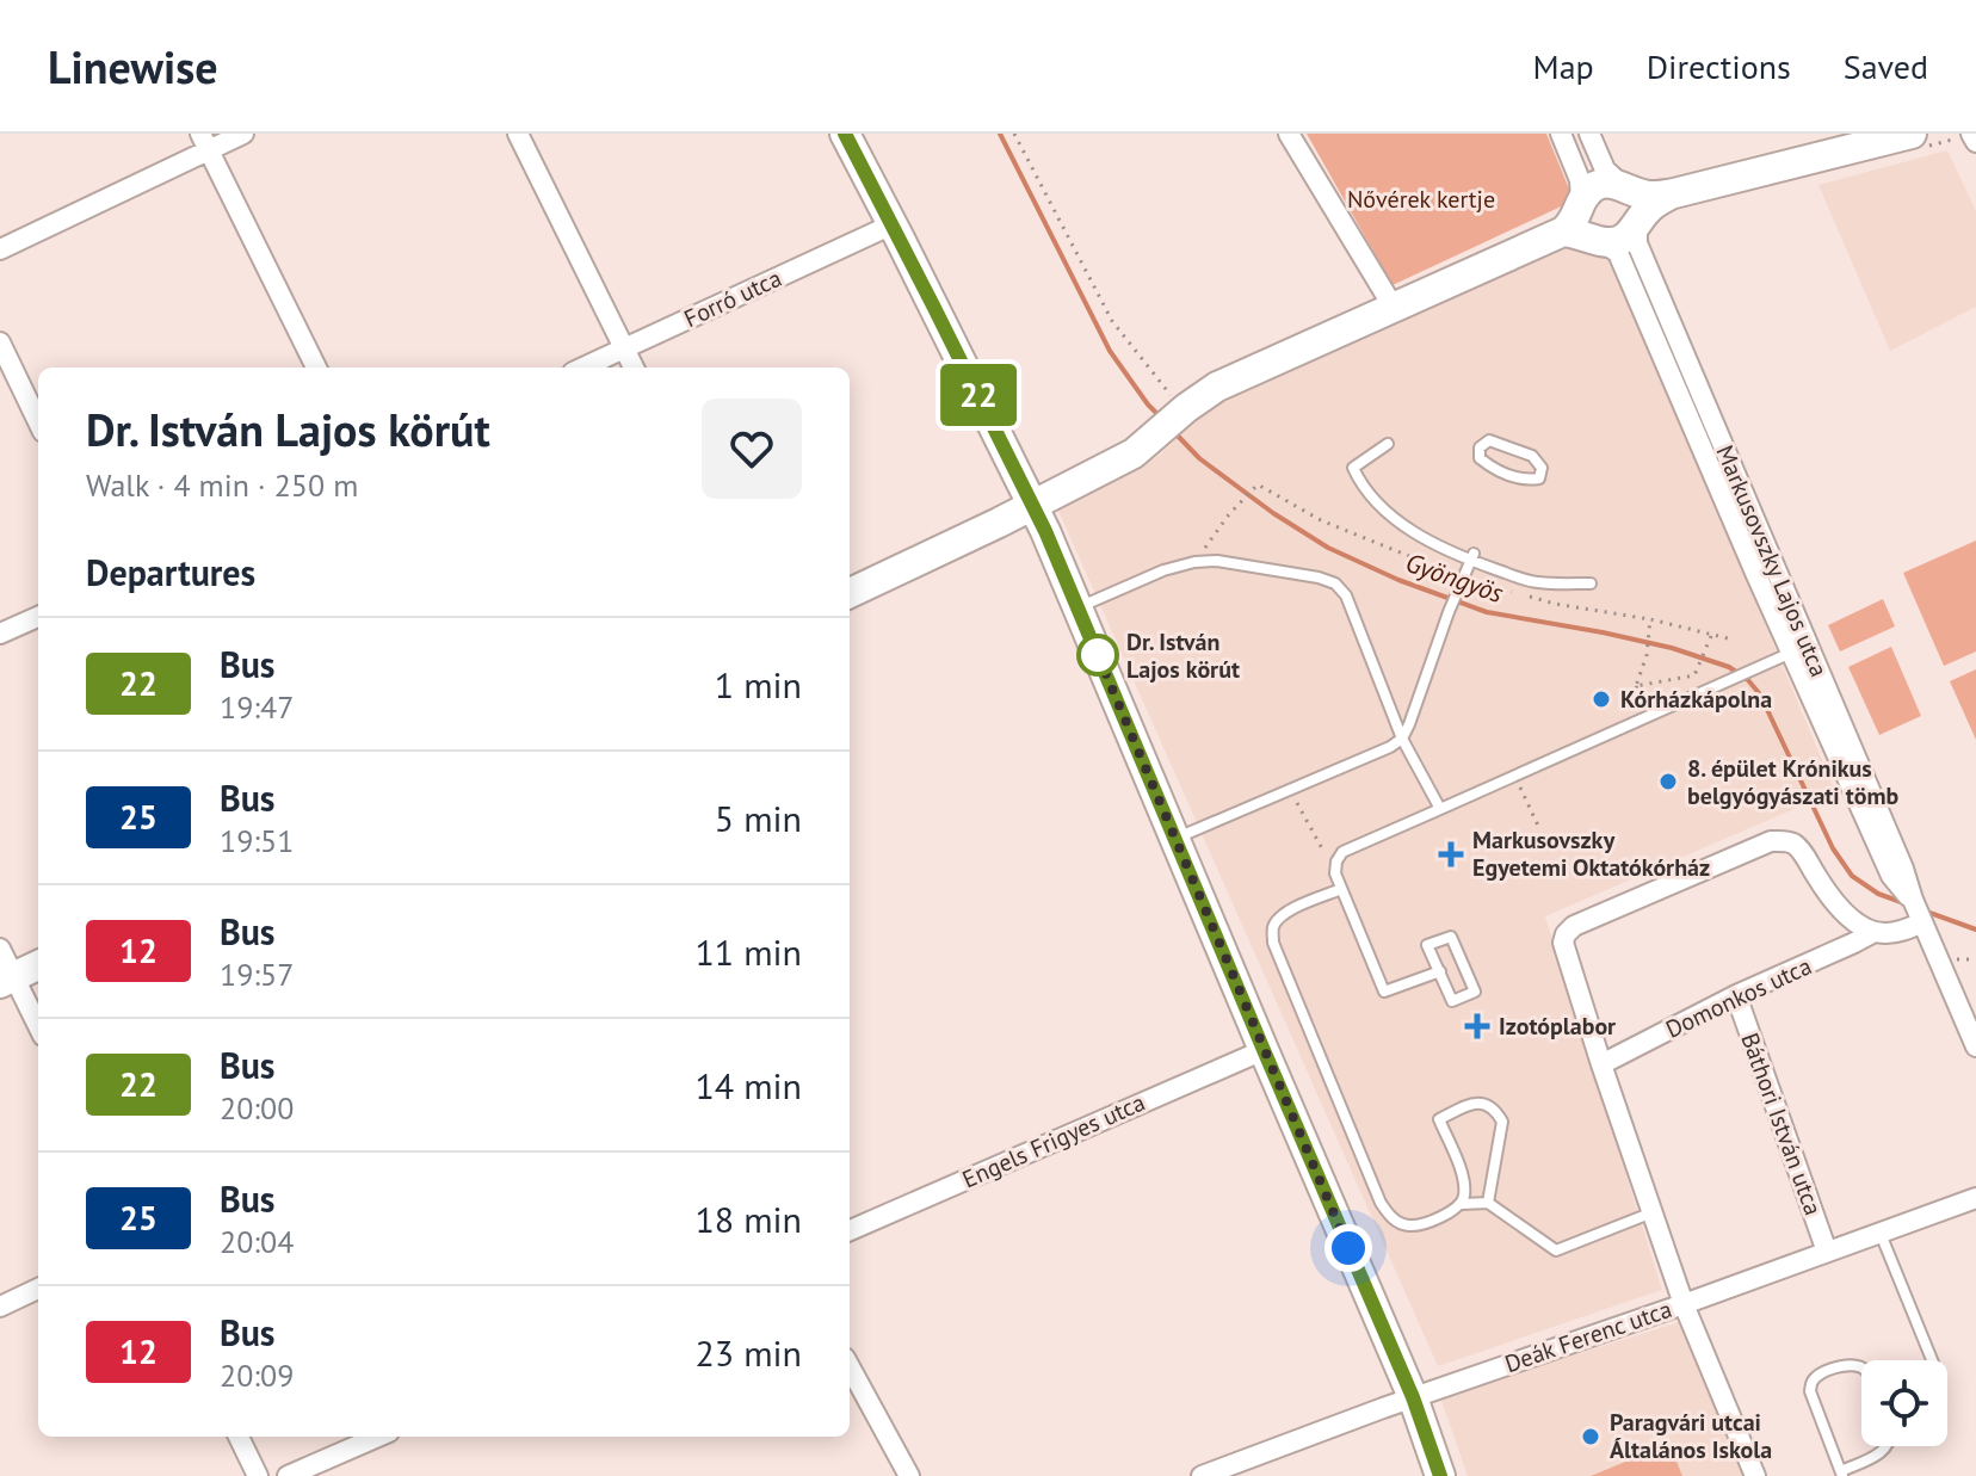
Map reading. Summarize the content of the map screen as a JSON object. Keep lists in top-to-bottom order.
{
  "streets": {
    "street": [
      "Forró utca",
      "Markusovszky Lajos utca",
      "Domonkos utca",
      "Báthori István utca",
      "Engels Frigyes utca",
      "Deák Ferenc utca"
    ]
  },
  "crossings": [
    ["Markusovszky Lajos utca", "Domonkos utca"],
    ["Domonkos utca", "Báthori István utca"],
    ["Báthori István utca", "Deák Ferenc utca"]
  ],
  "water": ["Gyöngyös"],
  "parks": ["Nővérek kertje"],
  "places": {
    "other": [
      "Dr. István Lajos körút",
      "Kórházkápolna",
      "8. épület Krónikus belgyógyászati tömb",
      "Paragvári utcai Általános Iskola"
    ],
    "health": ["Markusovszky Egyetemi Oktatókórház", "Izotóplabor"]
  },
  "lines": ["bus line 22"],
  "page": {
    "header": "Linewise",
    "nav": ["Map", "Directions", "Saved"],
    "on_map": "22",
    "heading": [
      ["Dr. István Lajos körút", "Walk · 4 min · 250 m"],
      "Departures"
    ],
    "list": [
      {
        "mark": "22",
        "name": "Bus",
        "note": "19:47",
        "value": "1 min"
      },
      {
        "mark": "25",
        "name": "Bus",
        "note": "19:51",
        "value": "5 min"
      },
      {
        "mark": "12",
        "name": "Bus",
        "note": "19:57",
        "value": "11 min"
      },
      {
        "mark": "22",
        "name": "Bus",
        "note": "20:00",
        "value": "14 min"
      },
      {
        "mark": "25",
        "name": "Bus",
        "note": "20:04",
        "value": "18 min"
      },
      {
        "mark": "12",
        "name": "Bus",
        "note": "20:09",
        "value": "23 min"
      }
    ]
  }
}
